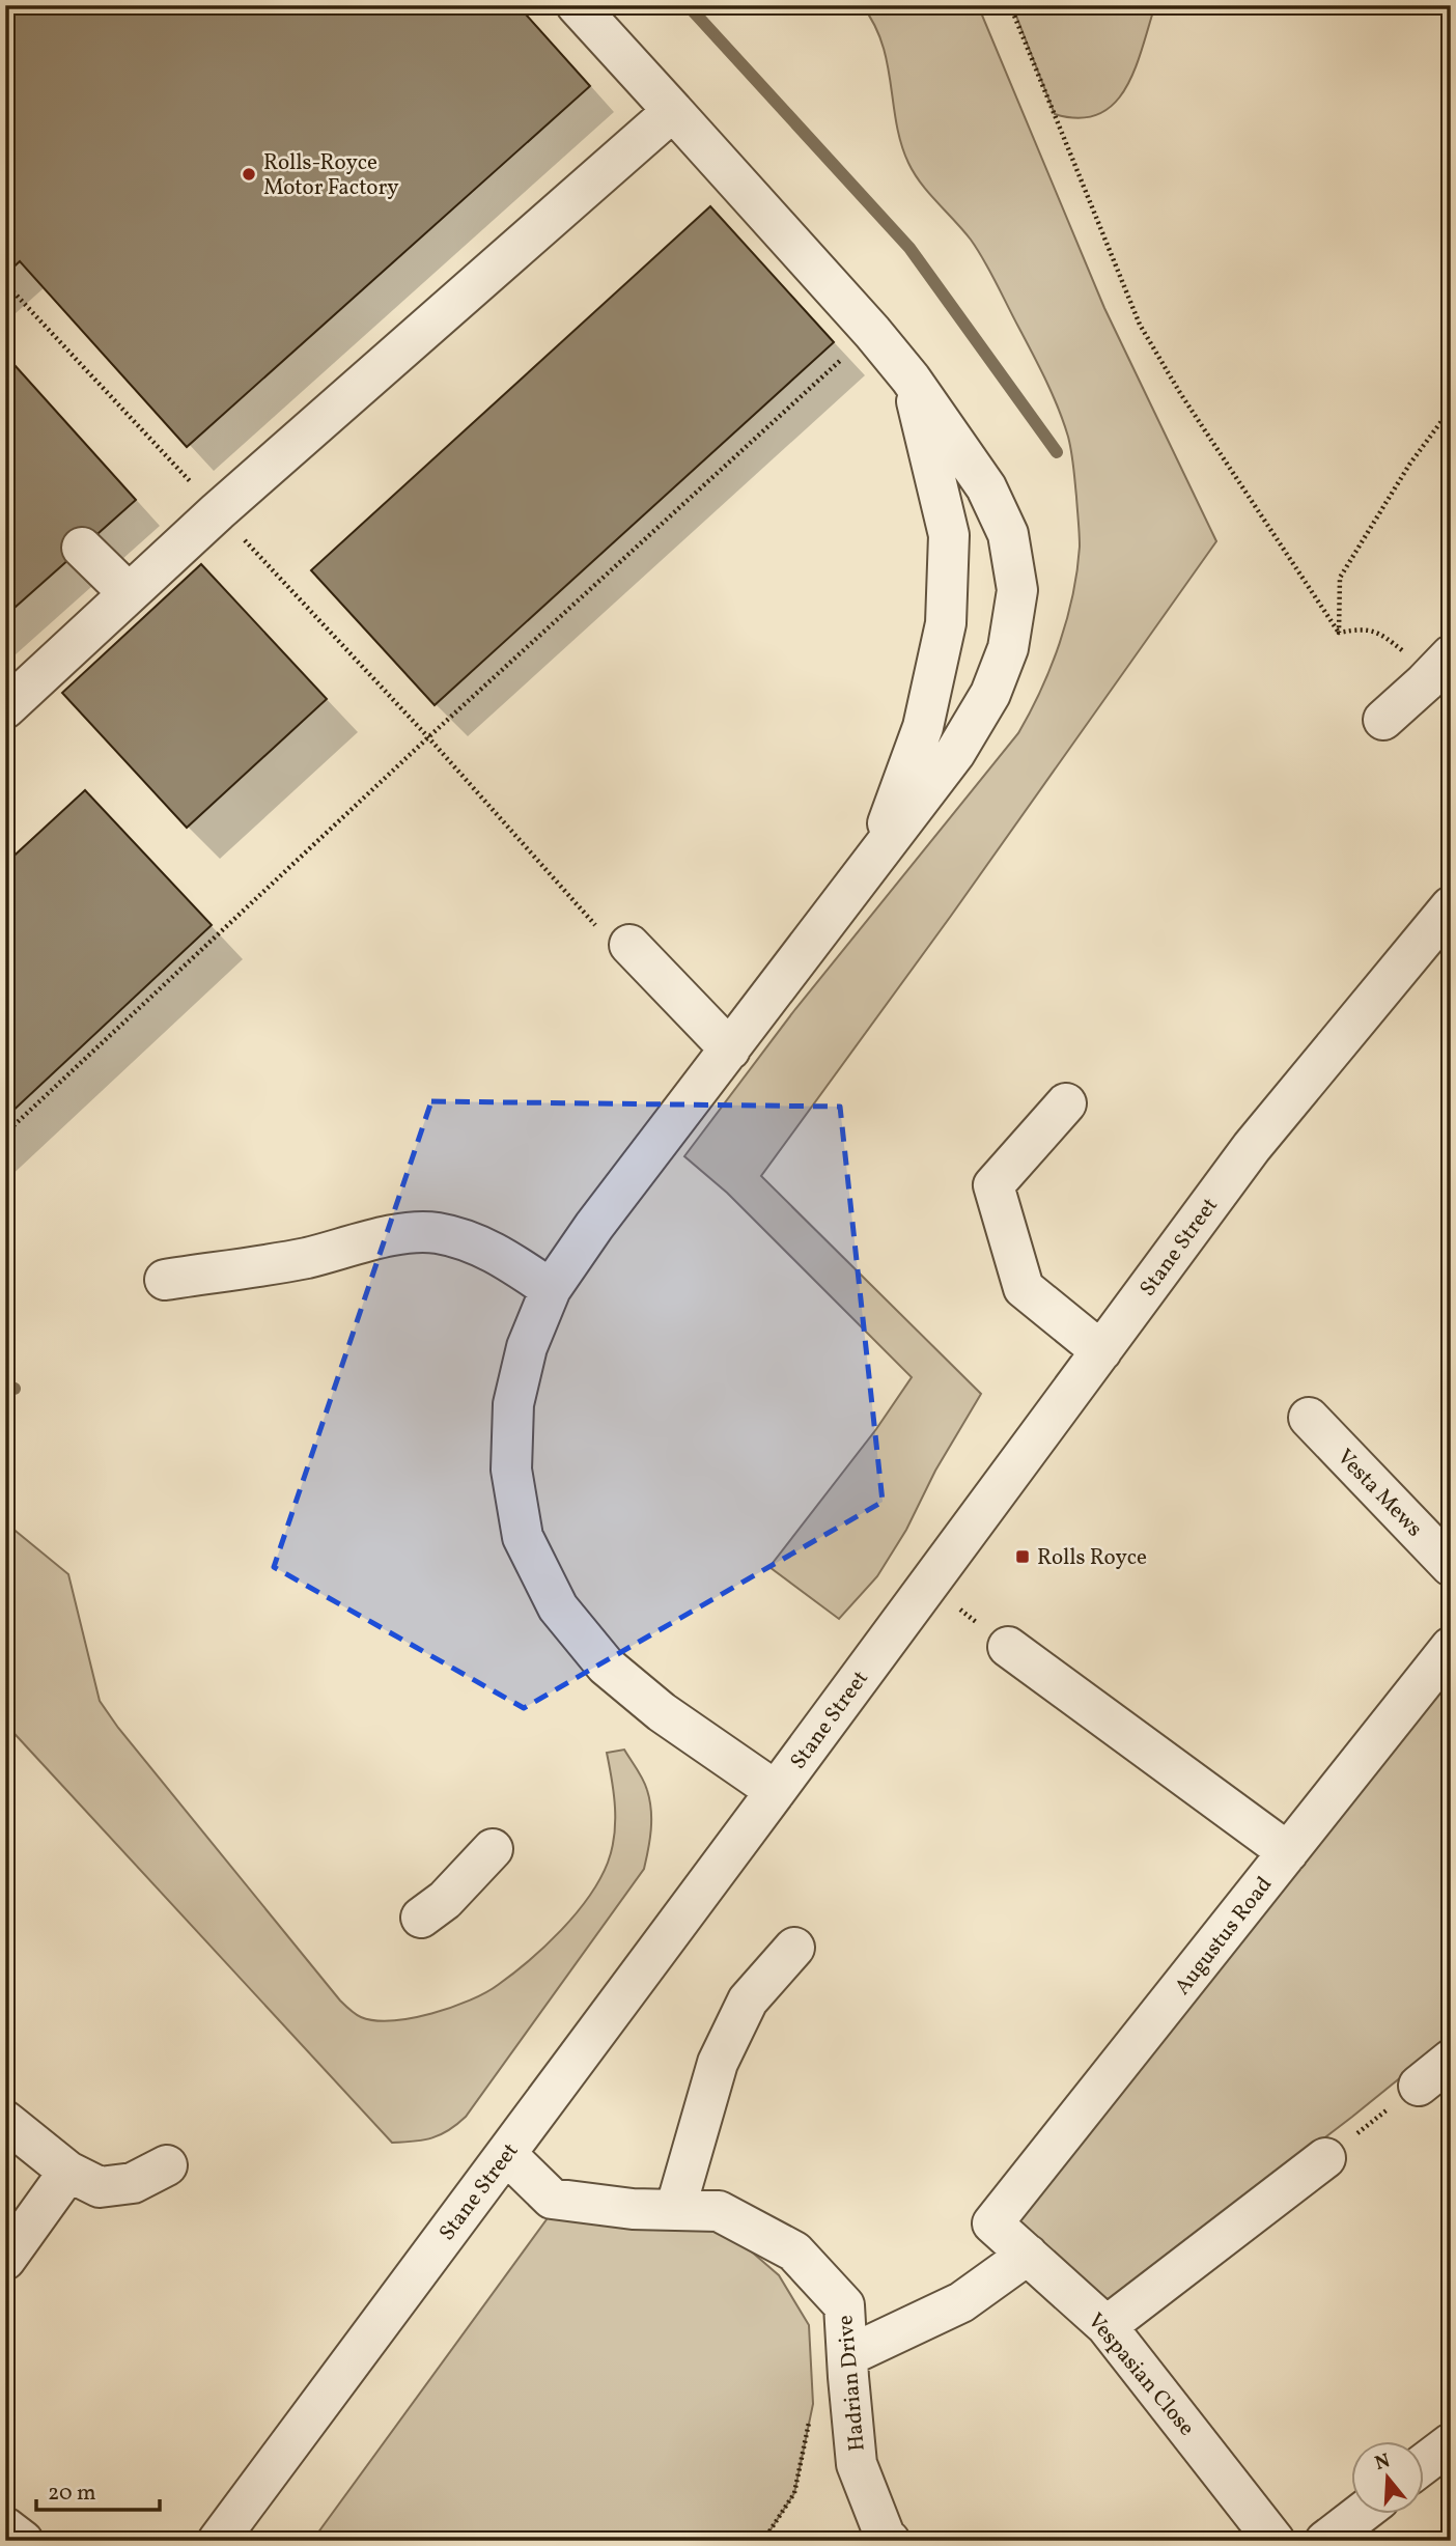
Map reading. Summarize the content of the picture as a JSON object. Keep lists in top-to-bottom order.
{
  "streets": {
    "street": [
      "Stane Street",
      "Vesta Mews",
      "Augustus Road",
      "Vespasian Close",
      "Hadrian Drive"
    ]
  },
  "crossings": [
    ["Stane Street", "Hadrian Drive"],
    ["Augustus Road", "Vespasian Close"]
  ],
  "places": {
    "other": ["Rolls-Royce Motor Factory"],
    "transit": ["Rolls Royce"]
  },
  "scale_bar": "20 m",
  "north": "top"
}
